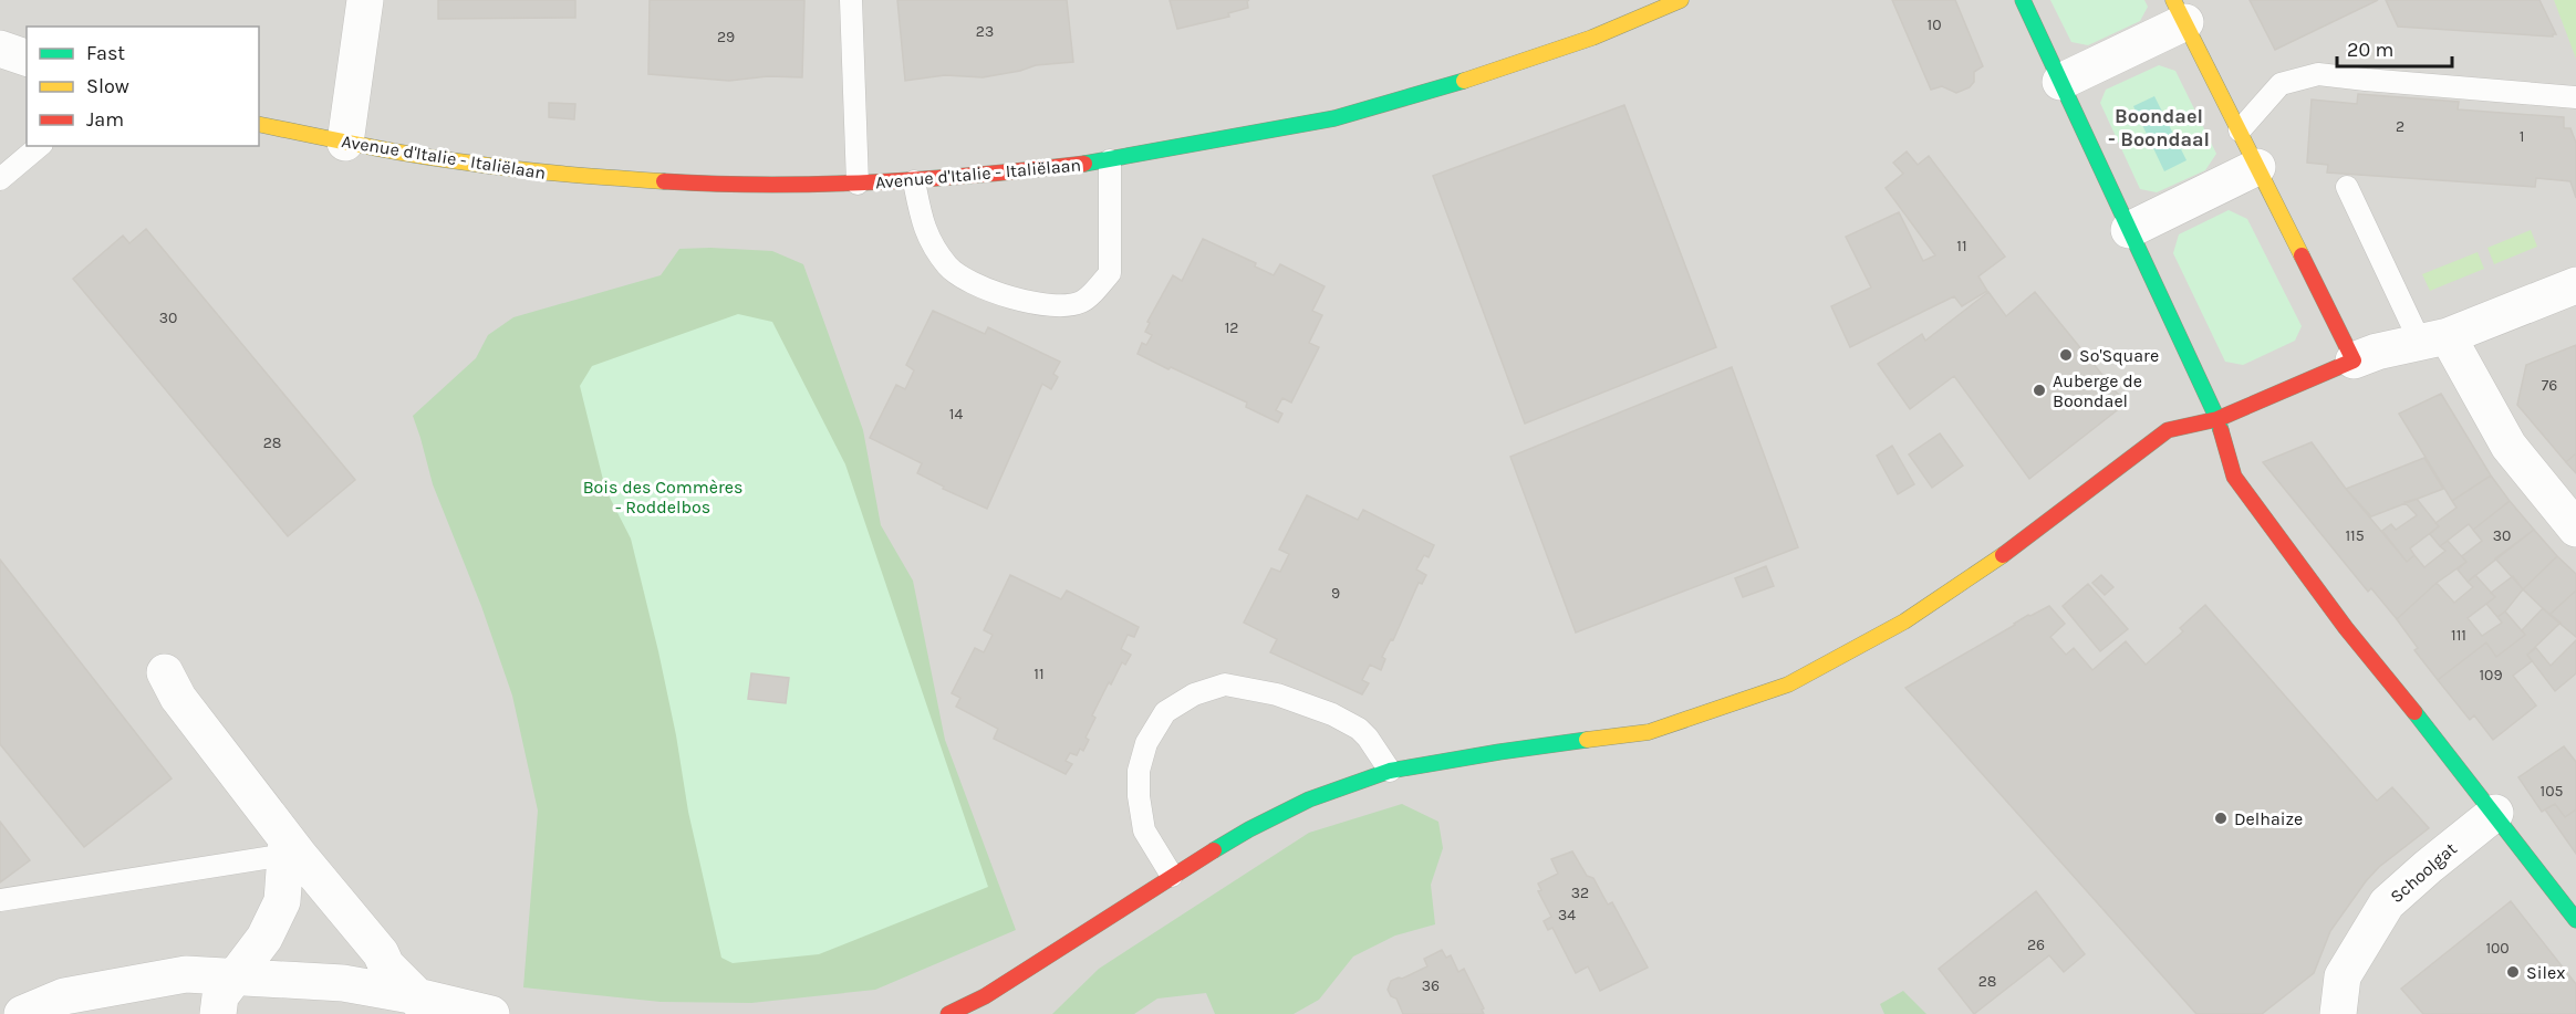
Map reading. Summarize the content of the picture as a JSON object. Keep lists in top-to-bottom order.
{
  "streets": {
    "street": ["Avenue d'Italie - Italiëlaan", "Schoolgat"]
  },
  "districts": ["Boondael - Boondaal"],
  "parks": ["Bois des Commères - Roddelbos"],
  "places": [
    "So'Square",
    "Auberge de Boondael",
    "Delhaize",
    "Silex"
  ],
  "house_numbers": [
    "10",
    "23",
    "29",
    "2",
    "1",
    "11",
    "30",
    "12",
    "76",
    "14",
    "28",
    "115",
    "30",
    "9",
    "111",
    "11",
    "109",
    "105",
    "32",
    "34",
    "26",
    "100",
    "28",
    "36"
  ],
  "legend": ["Fast", "Slow", "Jam"],
  "scale_bar": "20 m"
}
